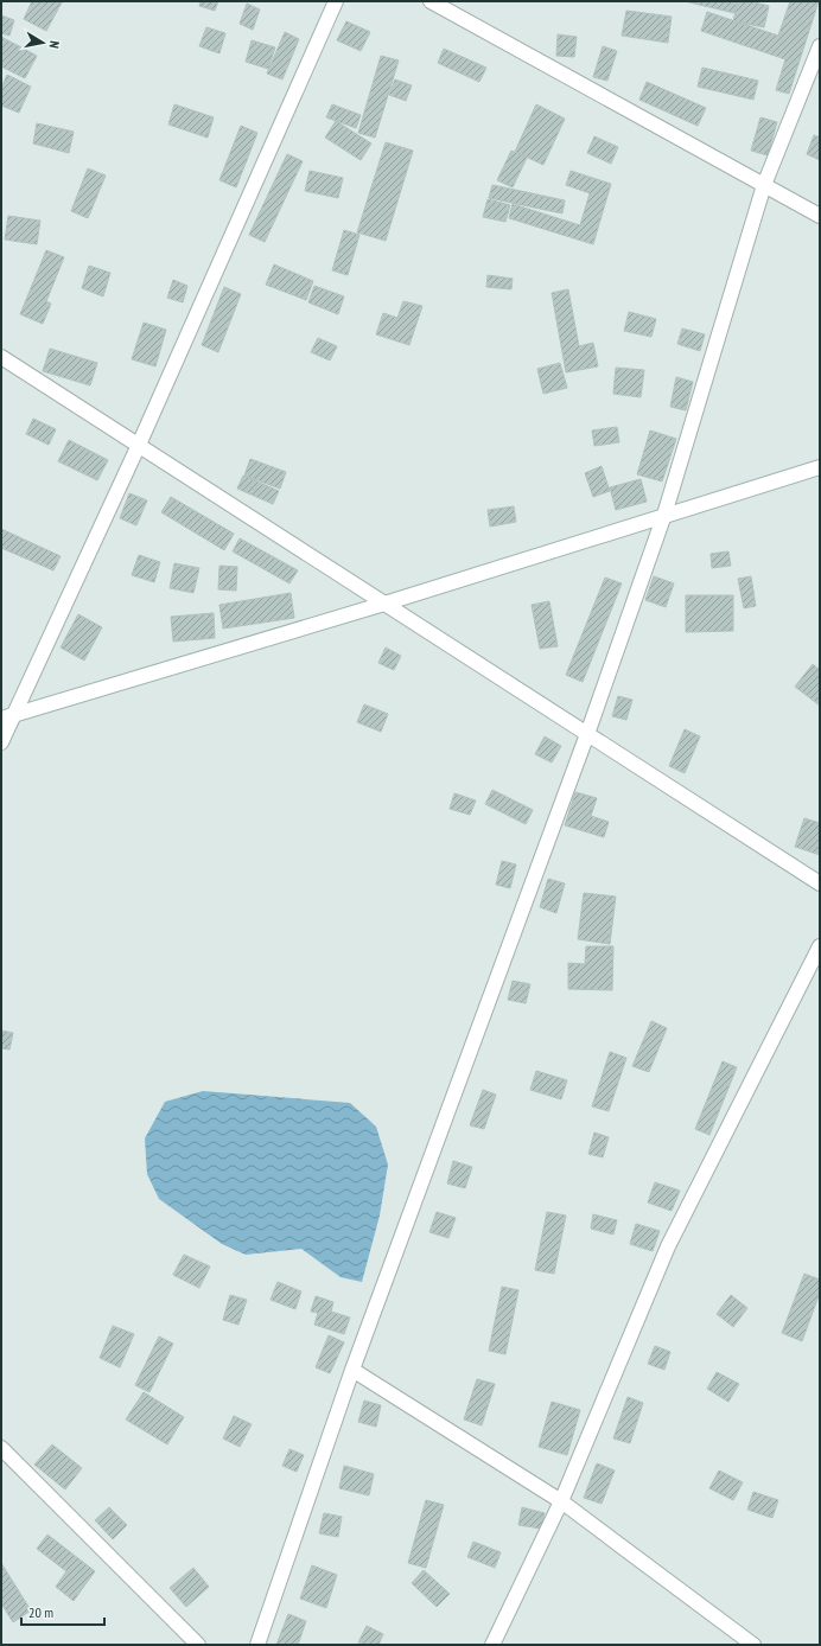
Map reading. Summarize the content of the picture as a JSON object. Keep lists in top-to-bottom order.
{
  "scale_bar": "20 m",
  "north": "right"
}
